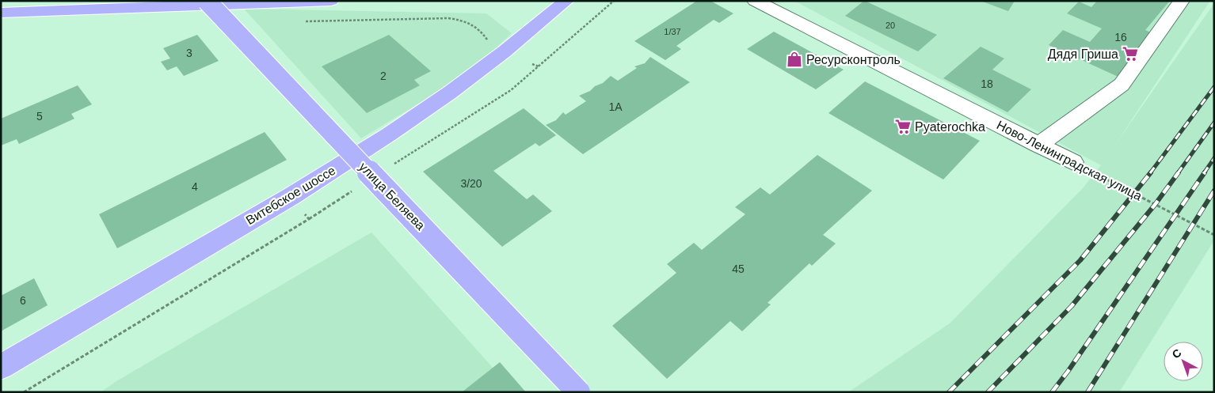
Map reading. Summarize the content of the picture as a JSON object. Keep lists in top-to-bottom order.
{
  "streets": {
    "main road": ["Витебское шоссе", "улица Беляева"],
    "street": ["Ново-Ленинградская улица"]
  },
  "places": {
    "supermarket": ["Дядя Гриша", "Pyaterochka"],
    "shop": ["Ресурсконтроль"]
  },
  "house_numbers": [
    "20",
    "1/37",
    "16",
    "3",
    "2",
    "18",
    "1А",
    "5",
    "3/20",
    "4",
    "45",
    "6"
  ],
  "north": "top left"
}
